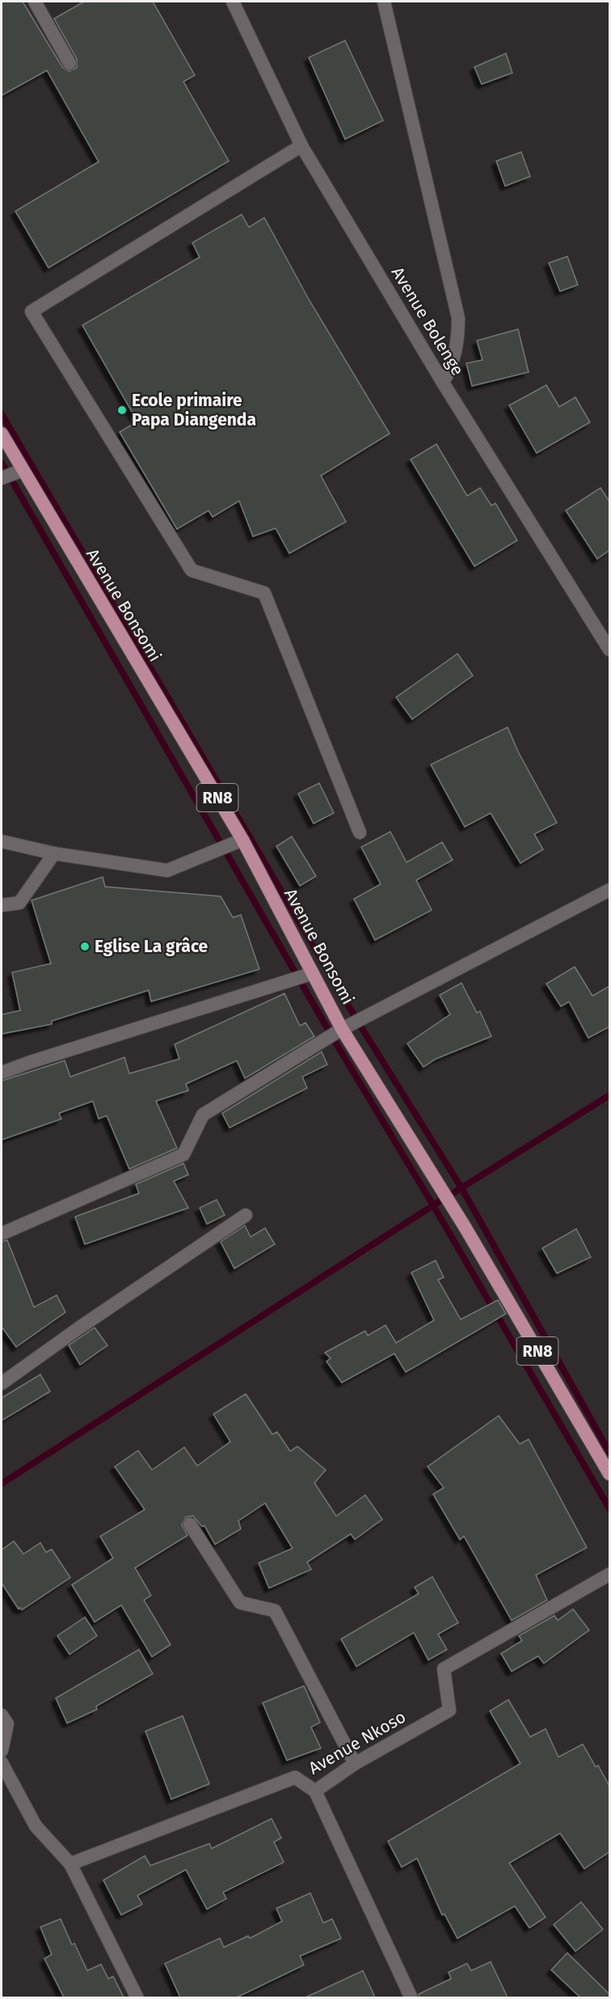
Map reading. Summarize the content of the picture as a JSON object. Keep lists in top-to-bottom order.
{
  "streets": {
    "main road": ["Avenue Bonsomi", "RN8"],
    "street": ["Avenue Bolenge", "Avenue Nkoso"]
  },
  "places": ["Ecole primaire Papa Diangenda", "Eglise La grâce"]
}
